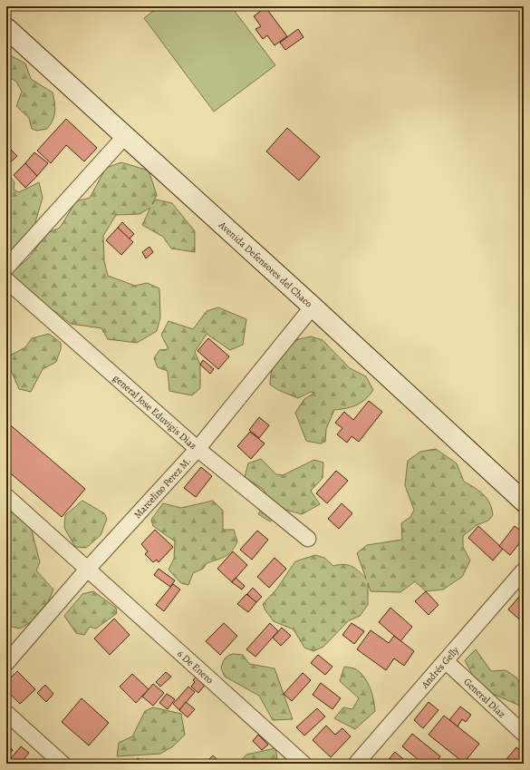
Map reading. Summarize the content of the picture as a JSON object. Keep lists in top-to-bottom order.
{
  "streets": {
    "main road": ["Avenida Defensores del Chaco"],
    "street": [
      "general Jose Eduvigis Diaz",
      "Marcelino Perez M.",
      "6 De Enero",
      "Andrés Gelly",
      "General Diaz"
    ]
  },
  "crossings": [
    ["Avenida Defensores del Chaco", "Marcelino Perez M."],
    ["general Jose Eduvigis Diaz", "Marcelino Perez M."],
    ["Marcelino Perez M.", "6 De Enero"],
    ["Andrés Gelly", "General Diaz"]
  ]
}
